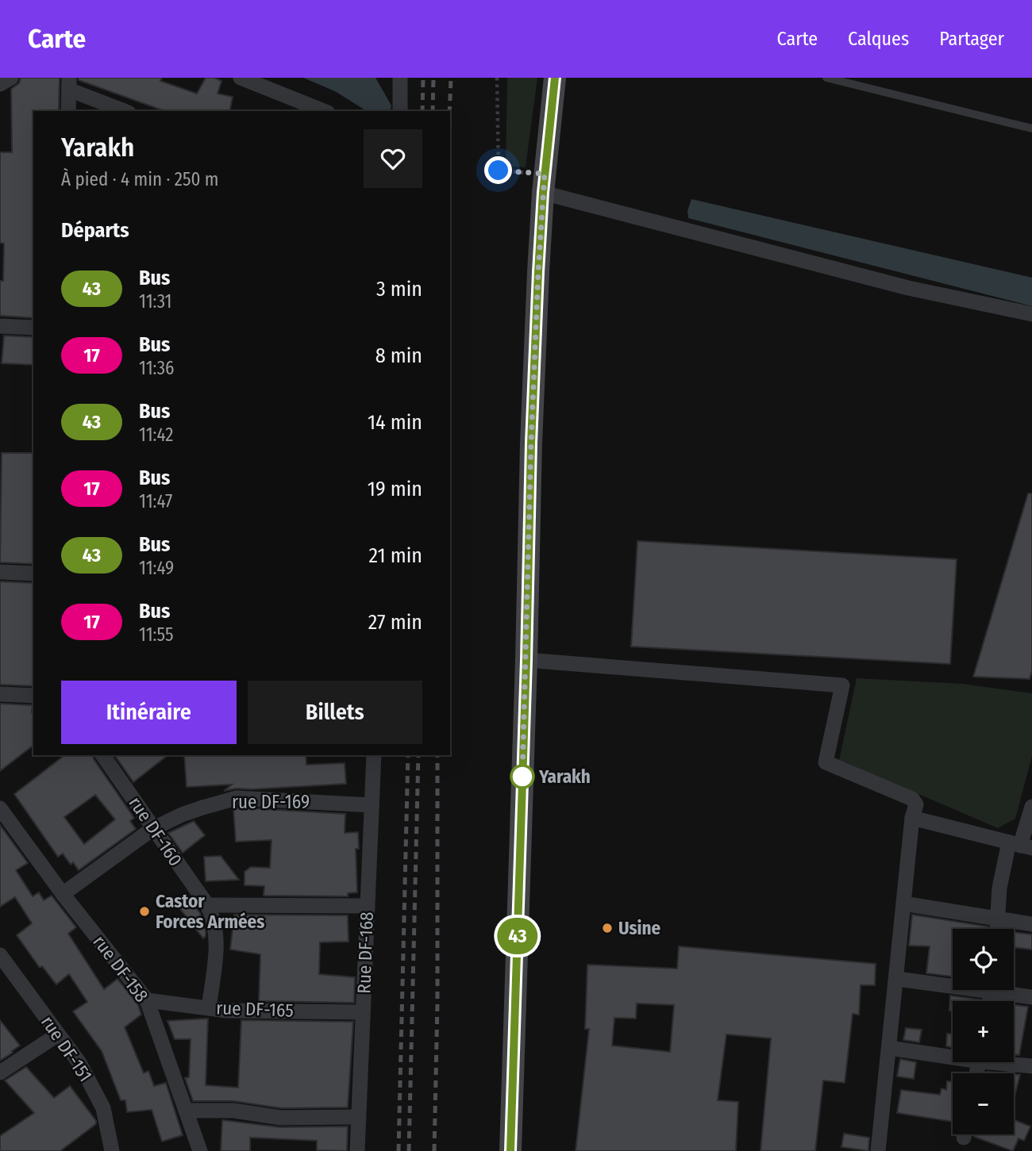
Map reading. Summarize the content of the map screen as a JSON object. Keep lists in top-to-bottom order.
{
  "streets": {
    "street": [
      "rue DF-169",
      "rue DF-160",
      "Rue DF-168",
      "rue DF-158",
      "rue DF-165",
      "rue DF-151"
    ]
  },
  "crossings": [
    ["rue DF-169", "rue DF-160"],
    ["rue DF-169", "Rue DF-168"],
    ["rue DF-169", "rue DF-158"],
    ["rue DF-160", "rue DF-165"],
    ["Rue DF-168", "rue DF-165"],
    ["rue DF-158", "rue DF-165"]
  ],
  "places": ["Yarakh", "Castor Forces Armées", "Usine"],
  "lines": ["bus line 43"],
  "page": {
    "header": "Carte",
    "nav": ["Carte", "Calques", "Partager"],
    "on_map": "43",
    "heading": [
      ["Yarakh", "À pied · 4 min · 250 m"],
      "Départs"
    ],
    "list": [
      {
        "mark": "43",
        "name": "Bus",
        "note": "11:31",
        "value": "3 min"
      },
      {
        "mark": "17",
        "name": "Bus",
        "note": "11:36",
        "value": "8 min"
      },
      {
        "mark": "43",
        "name": "Bus",
        "note": "11:42",
        "value": "14 min"
      },
      {
        "mark": "17",
        "name": "Bus",
        "note": "11:47",
        "value": "19 min"
      },
      {
        "mark": "43",
        "name": "Bus",
        "note": "11:49",
        "value": "21 min"
      },
      {
        "mark": "17",
        "name": "Bus",
        "note": "11:55",
        "value": "27 min"
      }
    ],
    "buttons": ["Itinéraire", "Billets"],
    "map_buttons": ["+", "−"]
  }
}
